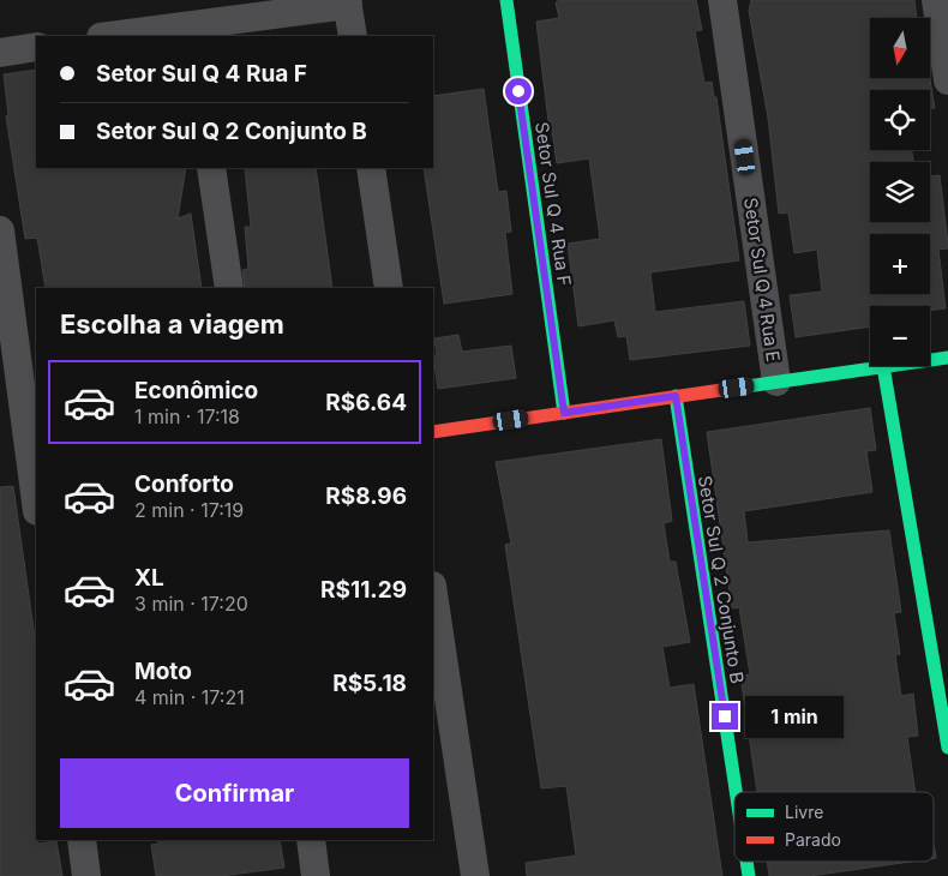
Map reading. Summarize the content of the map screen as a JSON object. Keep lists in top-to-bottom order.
{
  "streets": {
    "street": ["Setor Sul Q 4 Rua F", "Setor Sul Q 4 Rua E", "Setor Sul Q 2 Conjunto B"]
  },
  "legend": ["Livre", "Parado"],
  "north": "bottom",
  "page": {
    "map_buttons": ["+", "−"],
    "banner": ["Setor Sul Q 4 Rua F", "Setor Sul Q 2 Conjunto B"],
    "heading": "Escolha a viagem",
    "list": [
      {
        "name": "Econômico",
        "note": "1 min · 17:18",
        "value": "R$6.64"
      },
      {
        "name": "Conforto",
        "note": "2 min · 17:19",
        "value": "R$8.96"
      },
      {
        "name": "XL",
        "note": "3 min · 17:20",
        "value": "R$11.29"
      },
      {
        "name": "Moto",
        "note": "4 min · 17:21",
        "value": "R$5.18"
      }
    ],
    "bubble": "1 min",
    "buttons": "Confirmar"
  }
}
